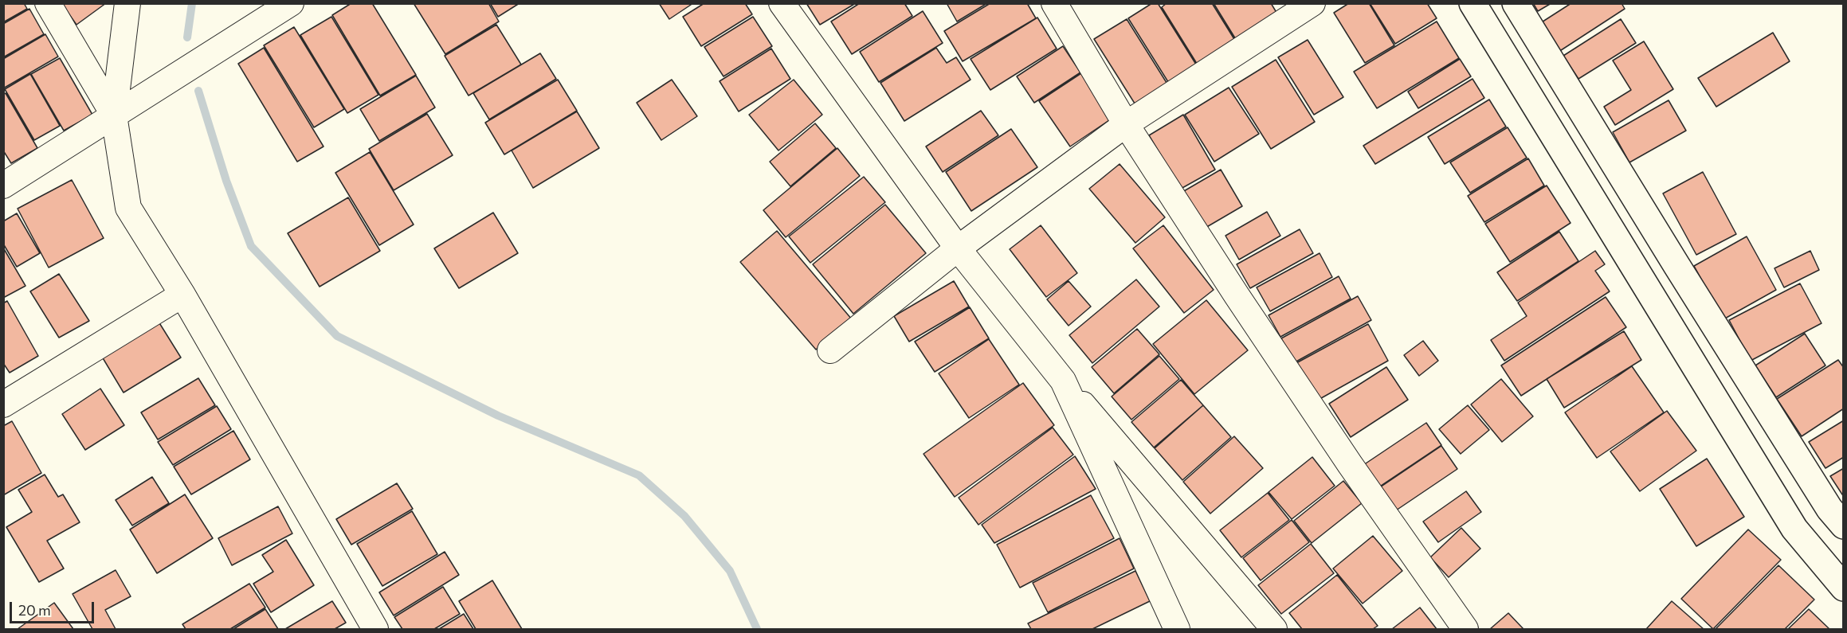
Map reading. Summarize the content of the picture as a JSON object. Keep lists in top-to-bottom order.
{
  "scale_bar": "20 m"
}
